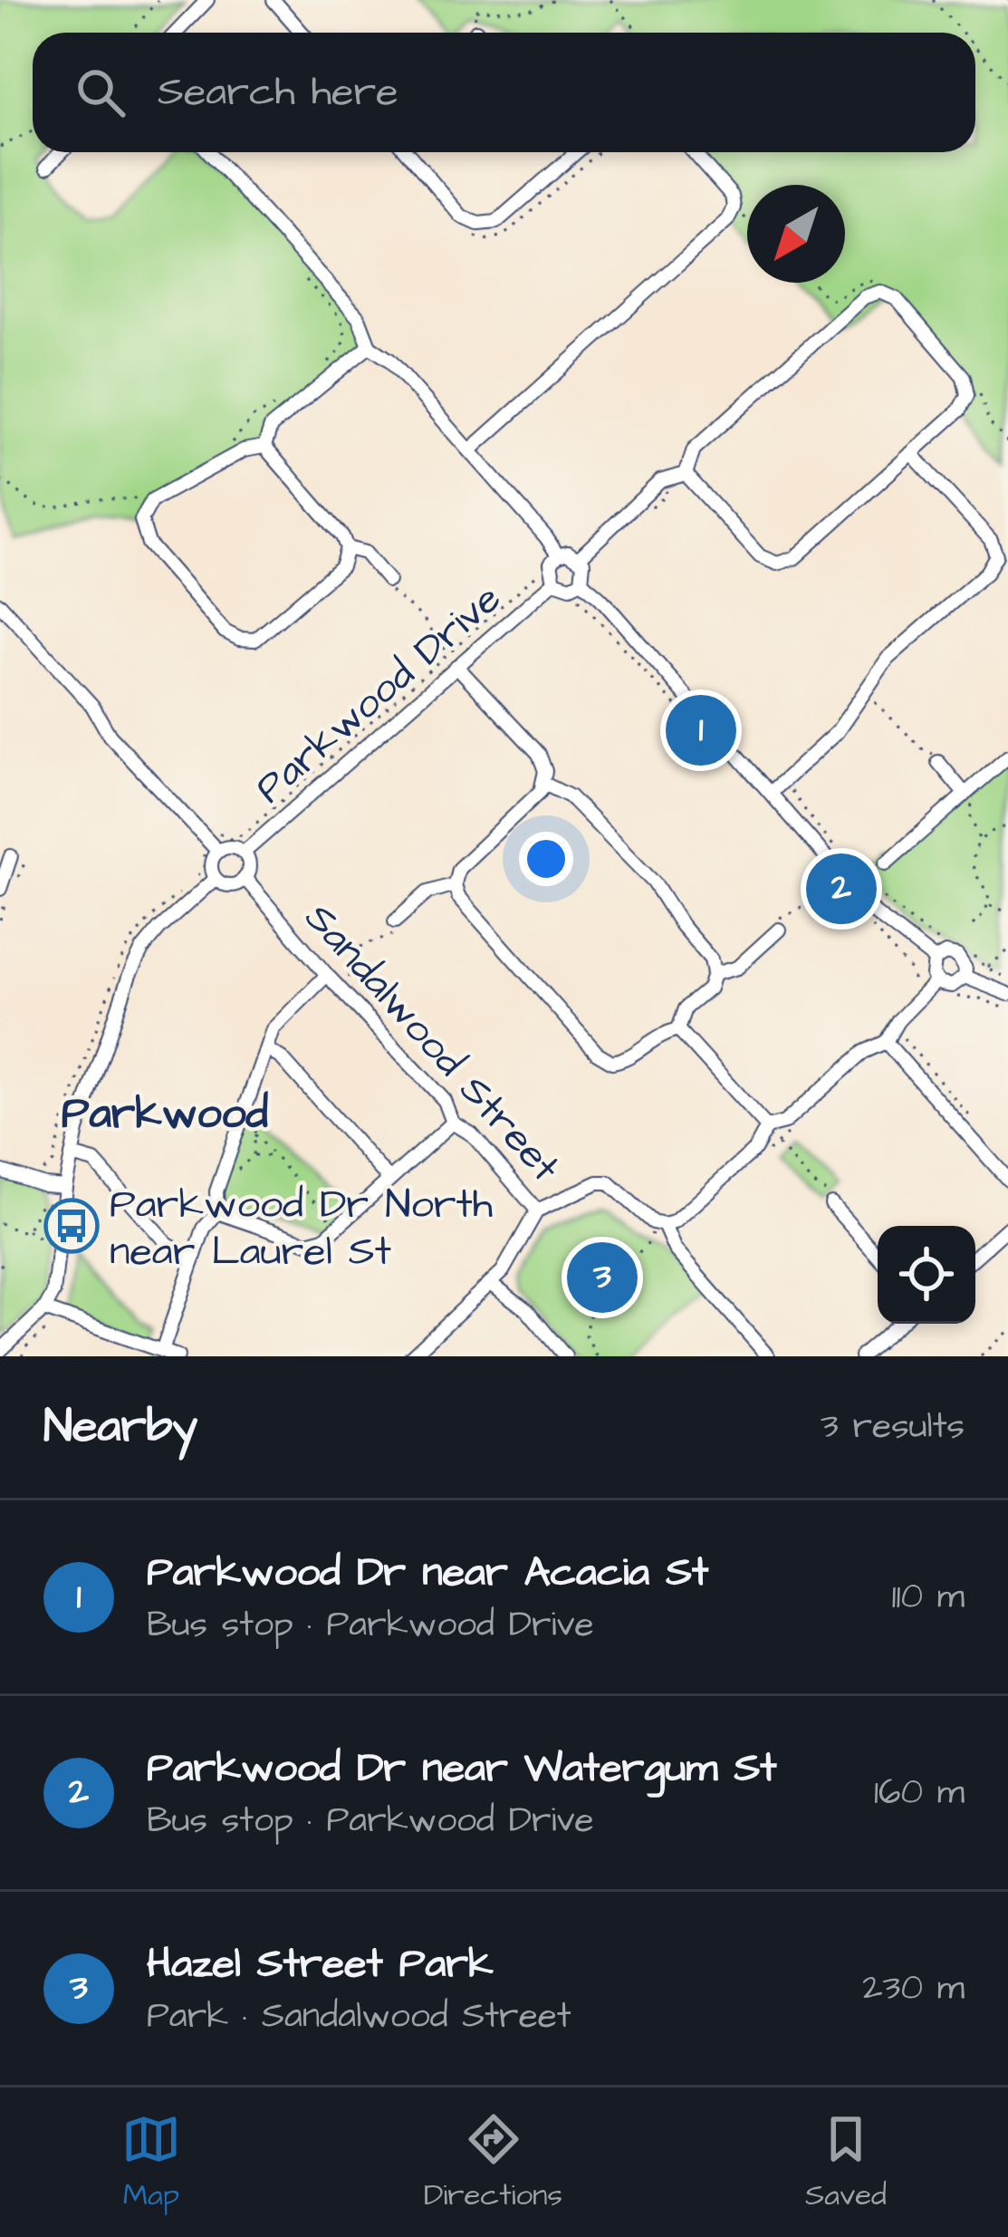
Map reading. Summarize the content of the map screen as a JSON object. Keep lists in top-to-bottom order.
{
  "streets": {
    "street": ["Parkwood Drive", "Sandalwood Street"]
  },
  "crossings": [
    ["Parkwood Drive", "Sandalwood Street"]
  ],
  "districts": ["Parkwood"],
  "places": {
    "bus stop": ["Parkwood Dr North near Laurel St"]
  },
  "north": "bottom left",
  "page": {
    "search": "Search here",
    "pins": ["1", "2", "3"],
    "heading": ["Nearby", "3 results"],
    "list": [
      {
        "mark": "1",
        "name": "Parkwood Dr near Acacia St",
        "note": "Bus stop · Parkwood Drive",
        "value": "110 m"
      },
      {
        "mark": "2",
        "name": "Parkwood Dr near Watergum St",
        "note": "Bus stop · Parkwood Drive",
        "value": "160 m"
      },
      {
        "mark": "3",
        "name": "Hazel Street Park",
        "note": "Park · Sandalwood Street",
        "value": "230 m"
      }
    ],
    "nav": ["Map", "Directions", "Saved"]
  }
}
